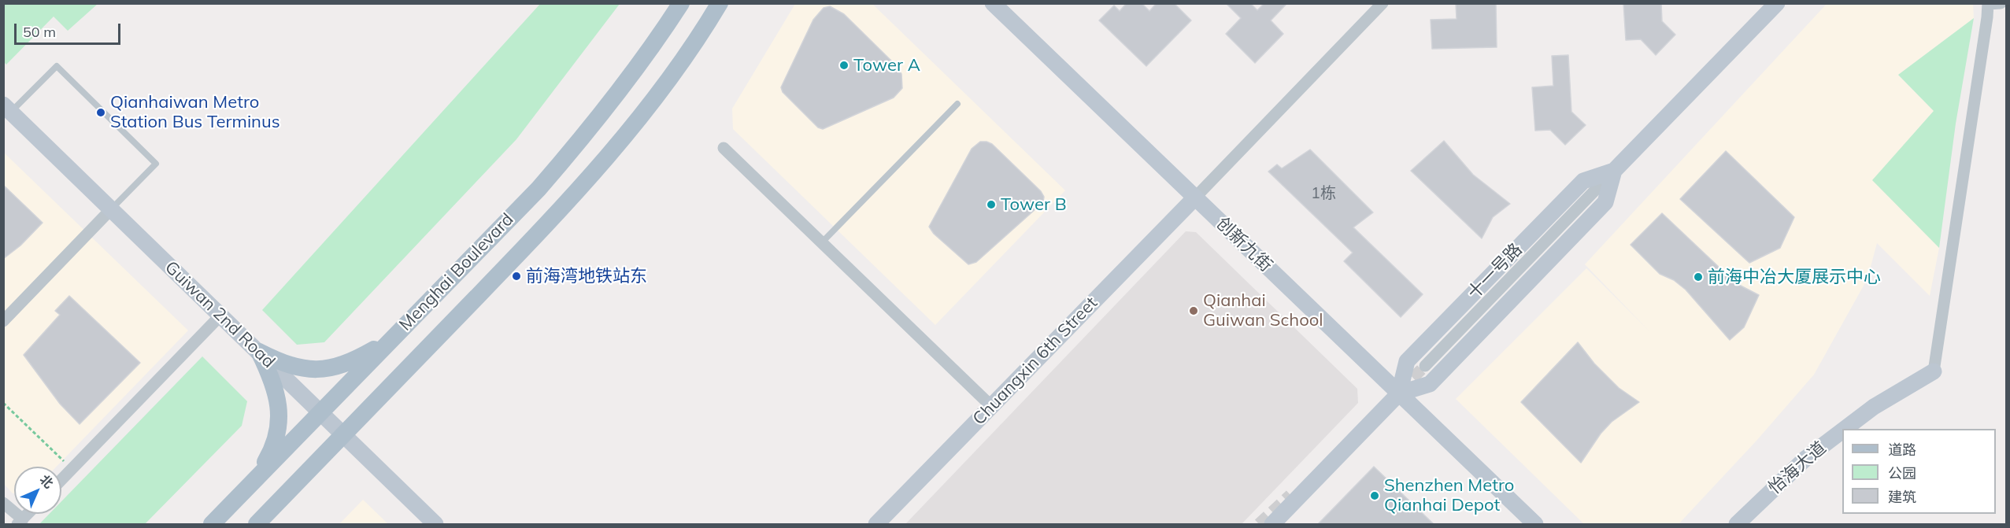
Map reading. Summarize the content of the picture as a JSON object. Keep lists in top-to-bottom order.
{
  "streets": {
    "main road": ["Menghai Boulevard"],
    "street": [
      "创新九街",
      "十一号路",
      "Guiwan 2nd Road",
      "Chuangxin 6th Street",
      "怡海大道"
    ]
  },
  "crossings": [
    ["创新九街", "十一号路"],
    ["创新九街", "Chuangxin 6th Street"],
    ["Menghai Boulevard", "Guiwan 2nd Road"]
  ],
  "places": [
    "Tower A",
    "Qianhaiwan Metro Station Bus Terminus",
    "Tower B",
    "前海湾地铁站东",
    "前海中冶大厦展示中心",
    "Qianhai Guiwan School",
    "Shenzhen Metro Qianhai Depot"
  ],
  "house_numbers": ["1栋"],
  "legend": ["道路", "公园", "建筑"],
  "scale_bar": "50 m",
  "north": "top right"
}
